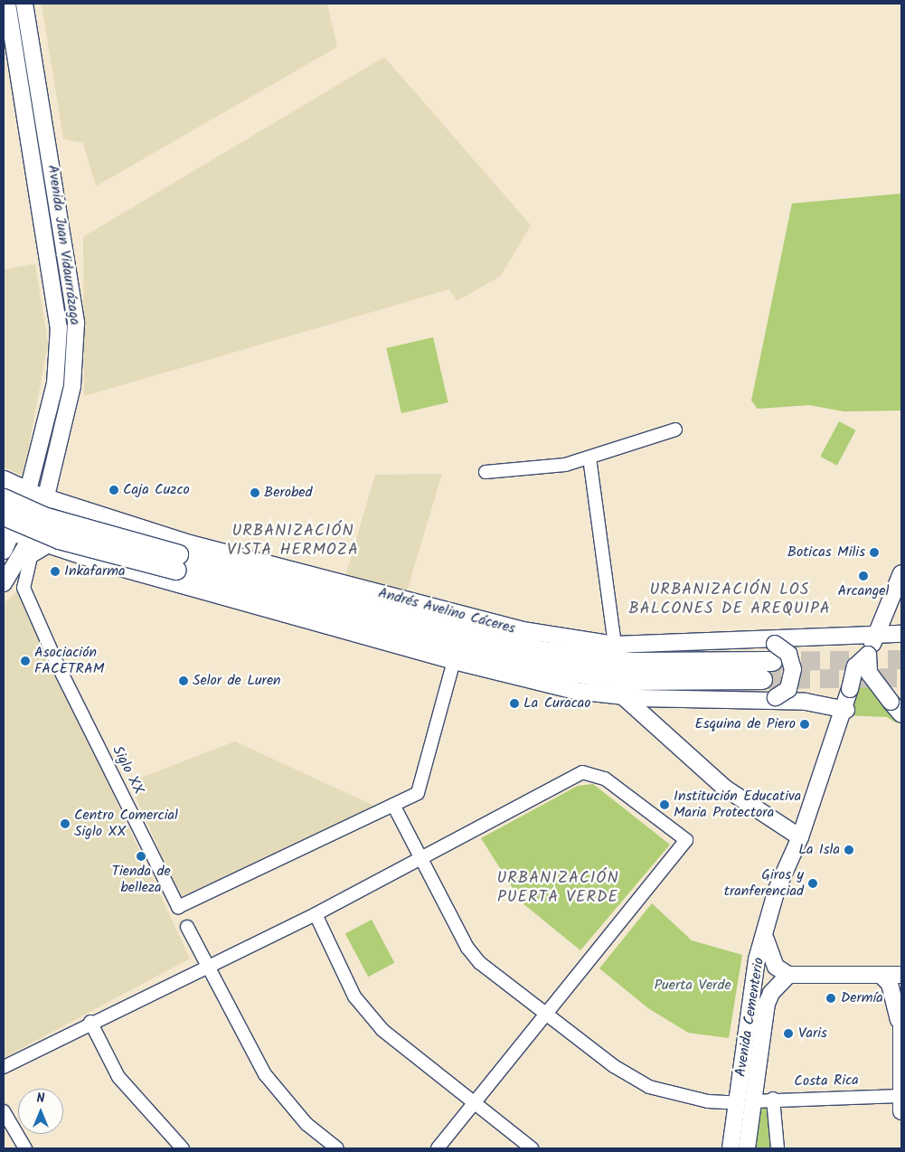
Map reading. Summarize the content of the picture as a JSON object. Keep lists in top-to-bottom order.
{
  "streets": {
    "highway": ["Andrés Avelino Cáceres"],
    "main road": ["Avenida Juan Vidaurrázaga", "Avenida Cementerio"],
    "street": ["Siglo XX", "Costa Rica"]
  },
  "crossings": [
    ["Avenida Juan Vidaurrázaga", "Andrés Avelino Cáceres"],
    ["Avenida Juan Vidaurrázaga", "Siglo XX"],
    ["Andrés Avelino Cáceres", "Avenida Cementerio"],
    ["Siglo XX", "Costa Rica"],
    ["Avenida Cementerio", "Costa Rica"]
  ],
  "districts": ["URBANIZACIÓN VISTA HERMOZA", "URBANIZACIÓN LOS BALCONES DE AREQUIPA", "URBANIZACIÓN PUERTA VERDE"],
  "parks": ["Puerta Verde"],
  "places": [
    "Caja Cuzco",
    "Berobed",
    "Boticas Milis",
    "Inkafarma",
    "Arcangel",
    "Asociación FACETRAM",
    "Selor de Luren",
    "La Curacao",
    "Esquina de Piero",
    "Institución Educativa Maria Protectora",
    "Centro Comercial Siglo XX",
    "La Isla",
    "Tienda de belleza",
    "Giros y tranferenciad",
    "Dermía",
    "Varis"
  ],
  "north": "top"
}
